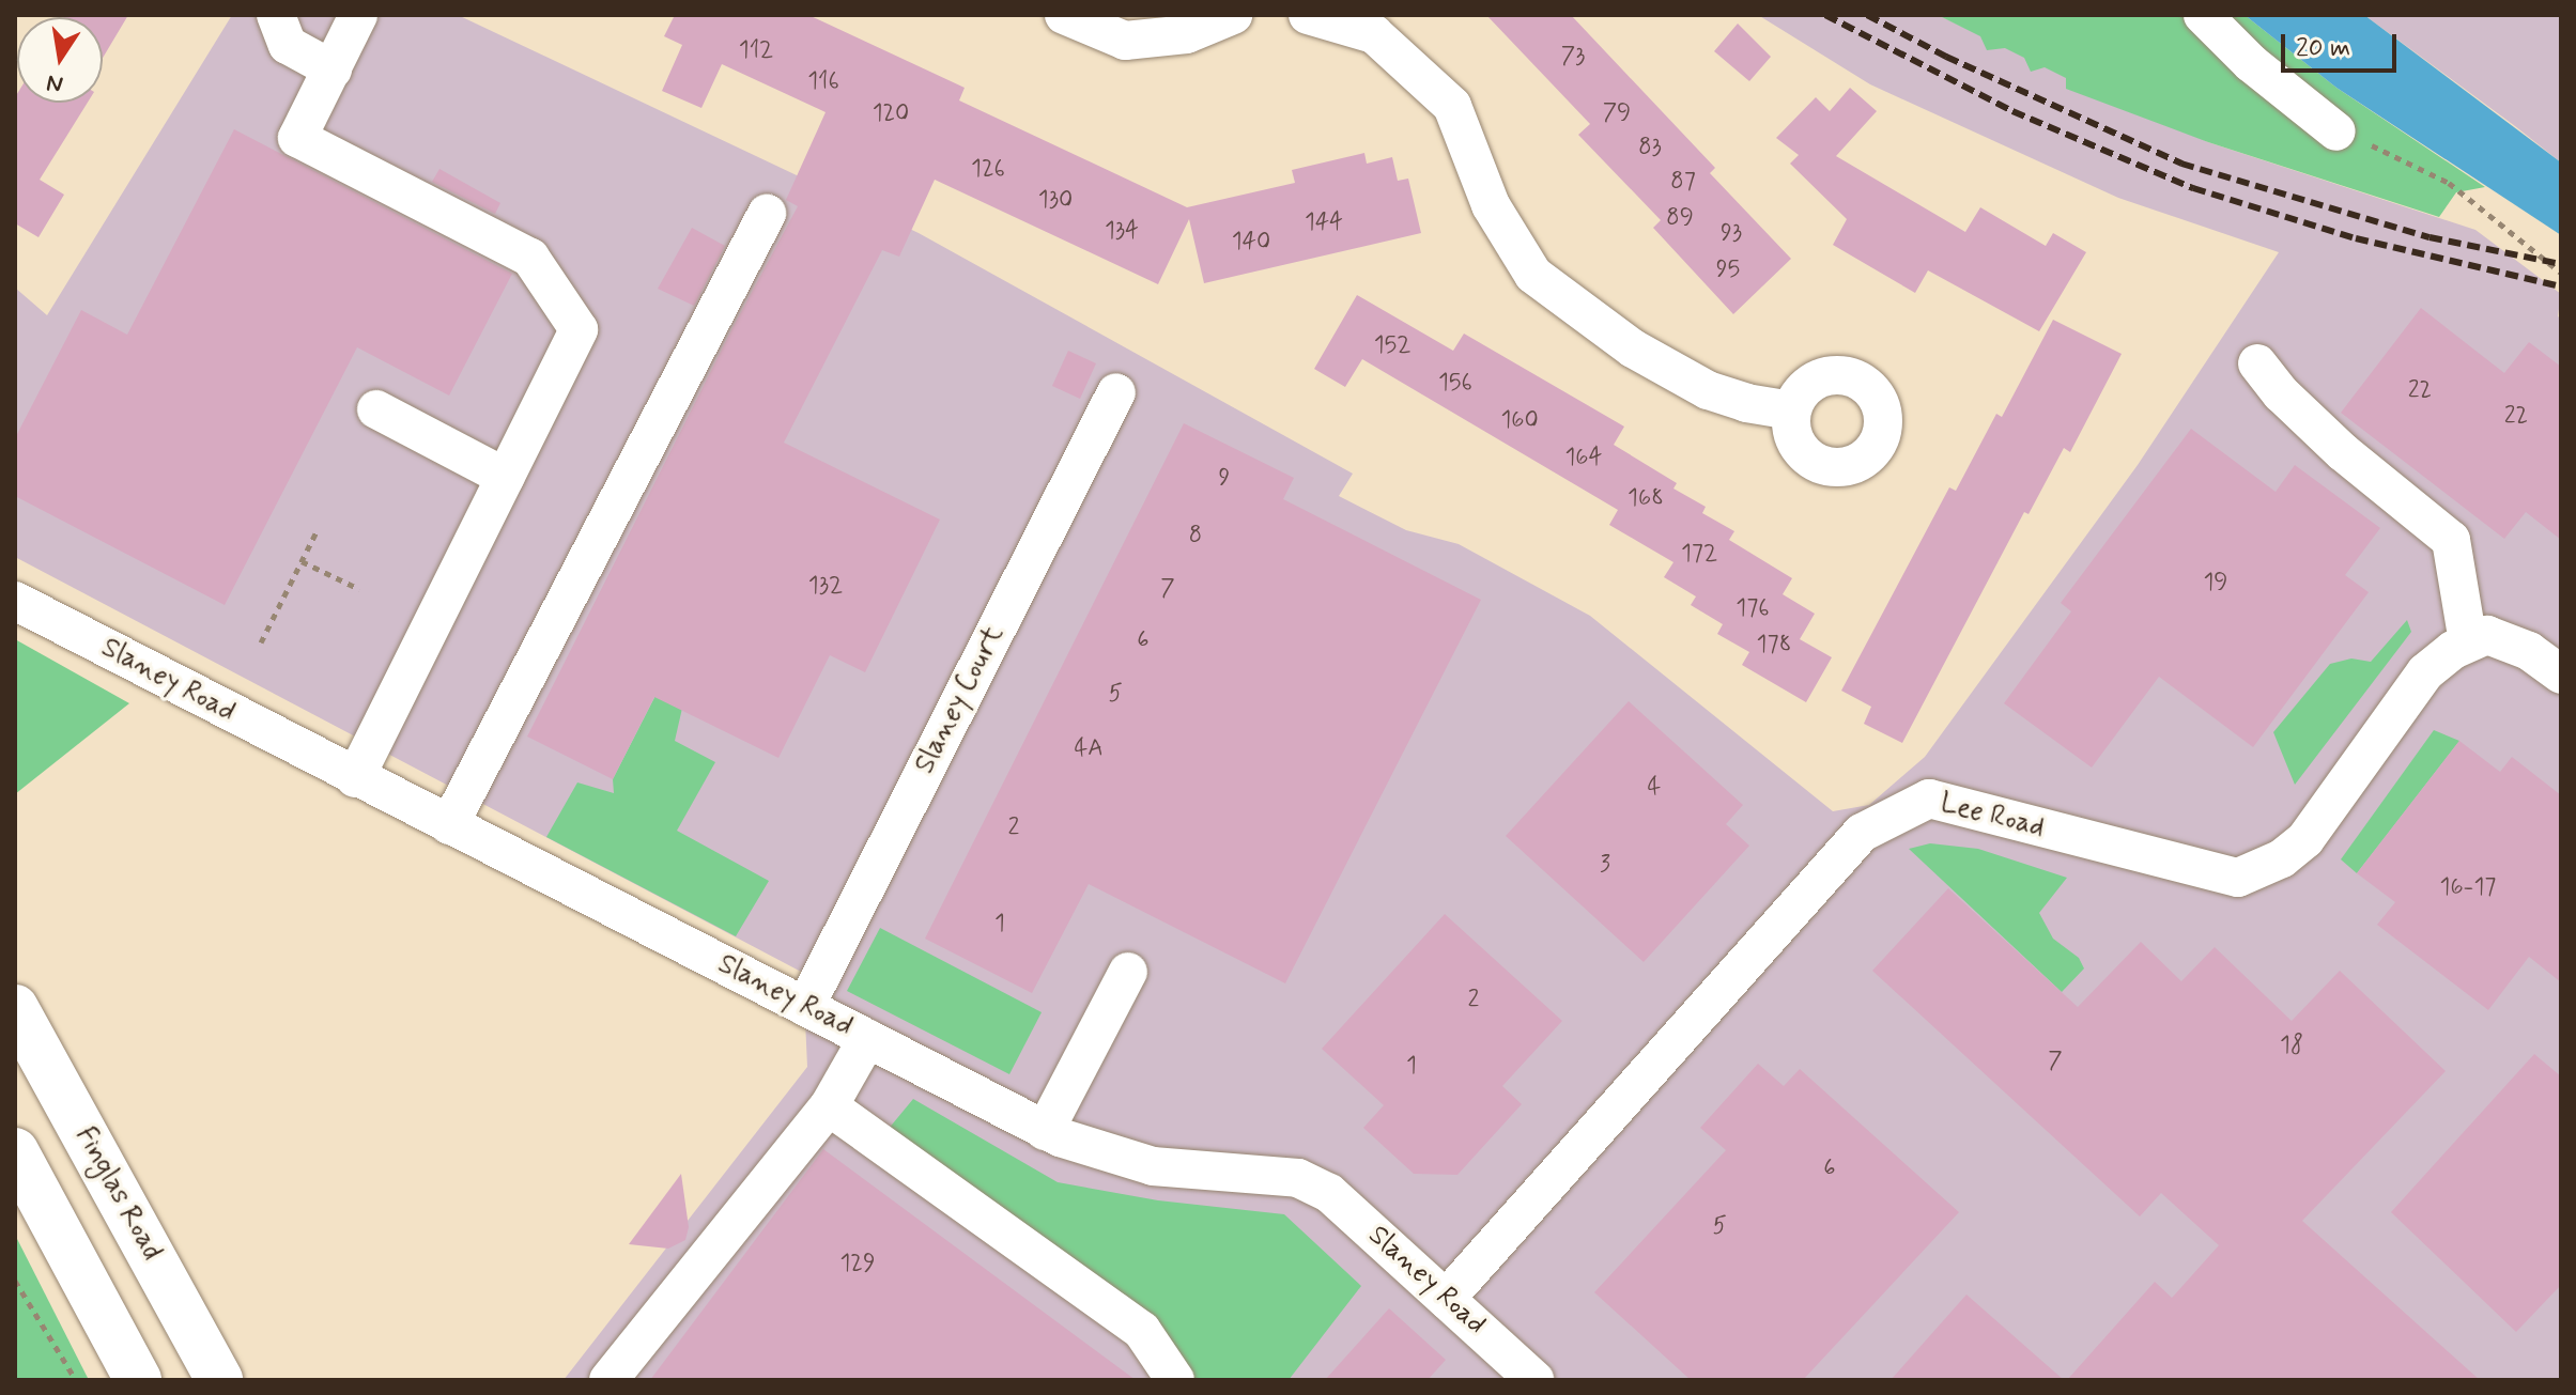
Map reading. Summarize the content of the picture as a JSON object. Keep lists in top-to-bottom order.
{
  "streets": {
    "main road": ["Finglas Road"],
    "street": ["Slaney Road", "Slaney Court", "Lee Road"]
  },
  "crossings": [
    ["Slaney Road", "Slaney Court"],
    ["Slaney Road", "Lee Road"]
  ],
  "house_numbers": [
    "112",
    "73",
    "116",
    "120",
    "79",
    "83",
    "126",
    "87",
    "130",
    "89",
    "144",
    "134",
    "93",
    "140",
    "95",
    "152",
    "156",
    "22",
    "22",
    "160",
    "164",
    "9",
    "168",
    "8",
    "172",
    "19",
    "132",
    "7",
    "176",
    "6",
    "178",
    "5",
    "4A",
    "4",
    "2",
    "3",
    "16-17",
    "1",
    "2",
    "18",
    "7",
    "1",
    "6",
    "5",
    "129"
  ],
  "scale_bar": "20 m",
  "north": "bottom"
}
